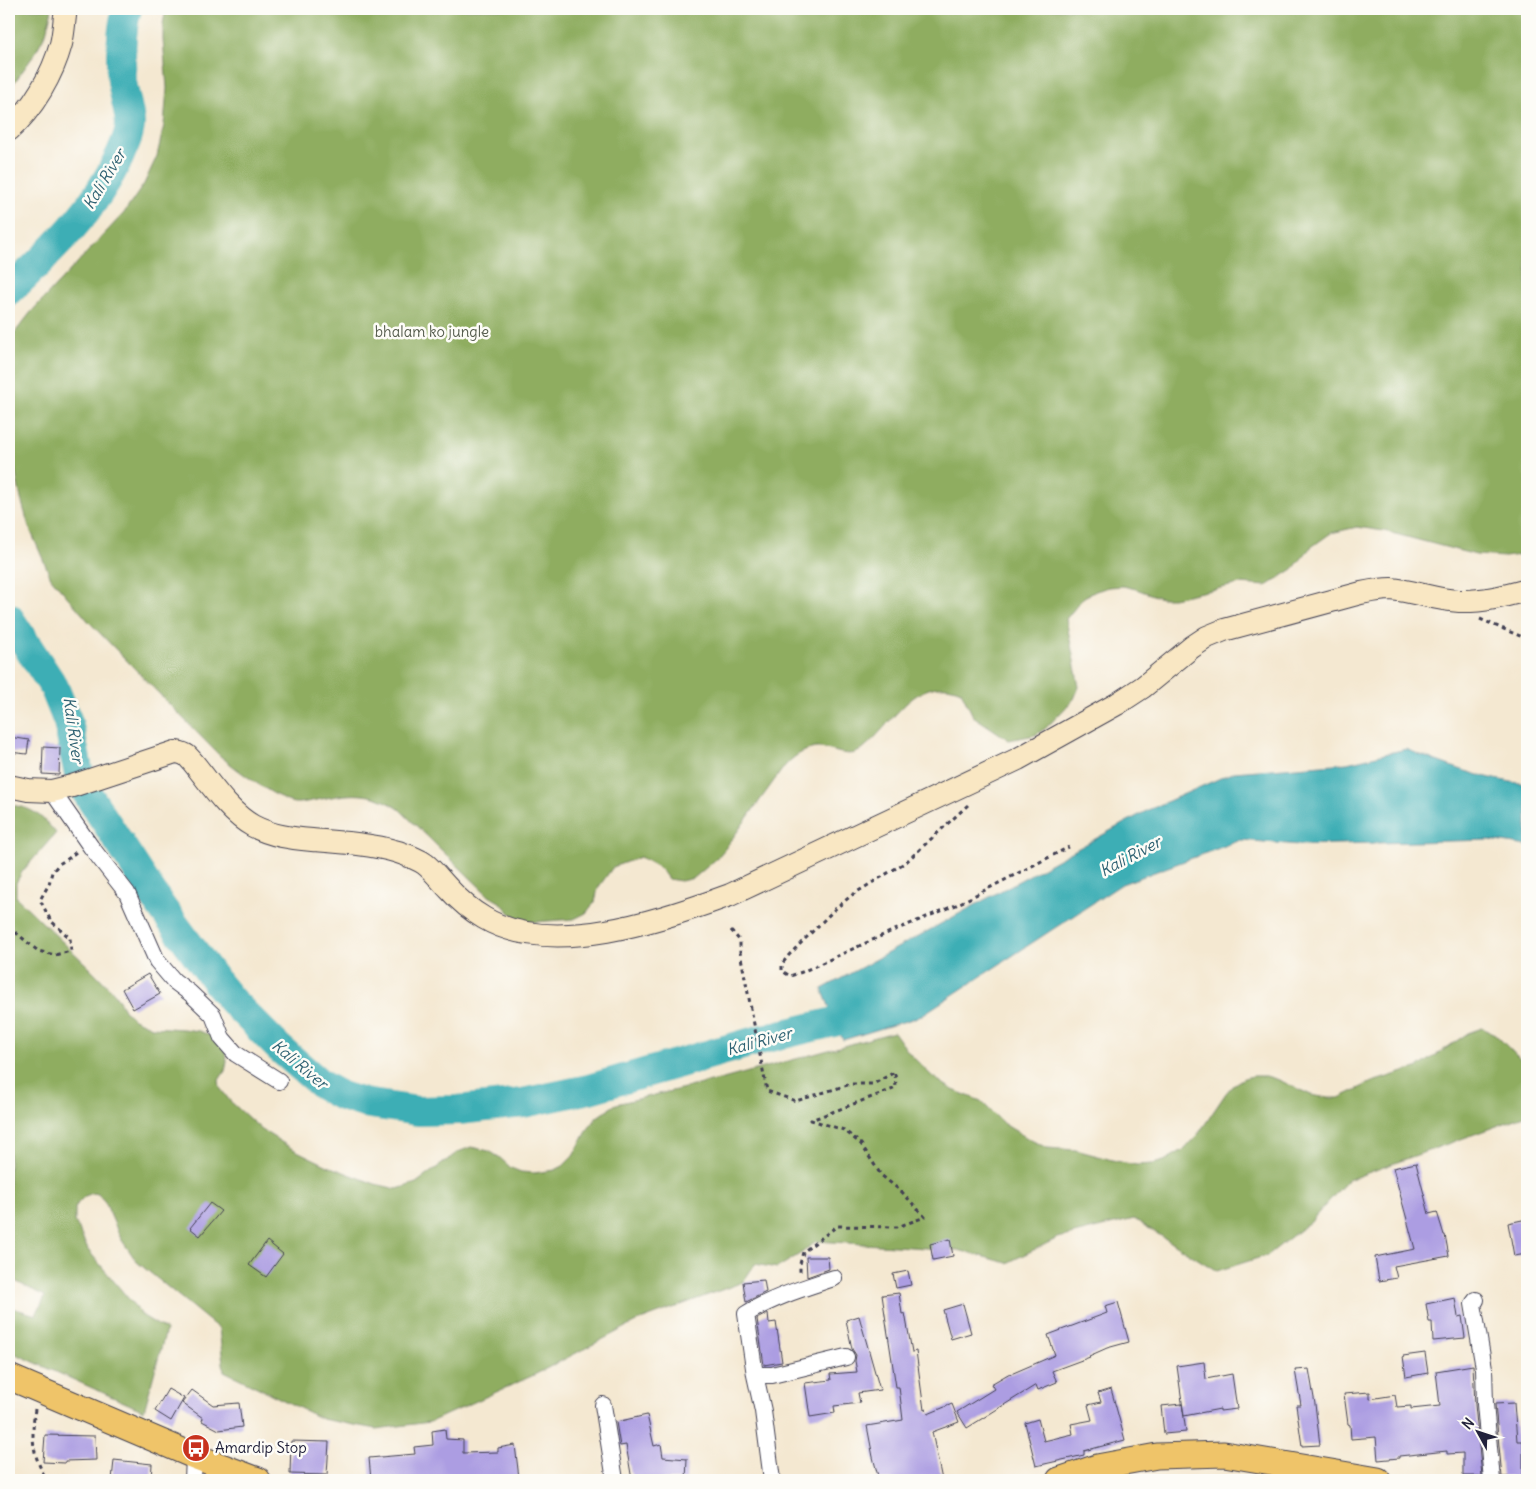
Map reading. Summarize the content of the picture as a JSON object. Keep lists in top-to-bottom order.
{
  "water": ["Kali River"],
  "parks": ["bhalam ko jungle"],
  "places": {
    "bus stop": ["Amardip Stop"]
  },
  "north": "top left"
}
